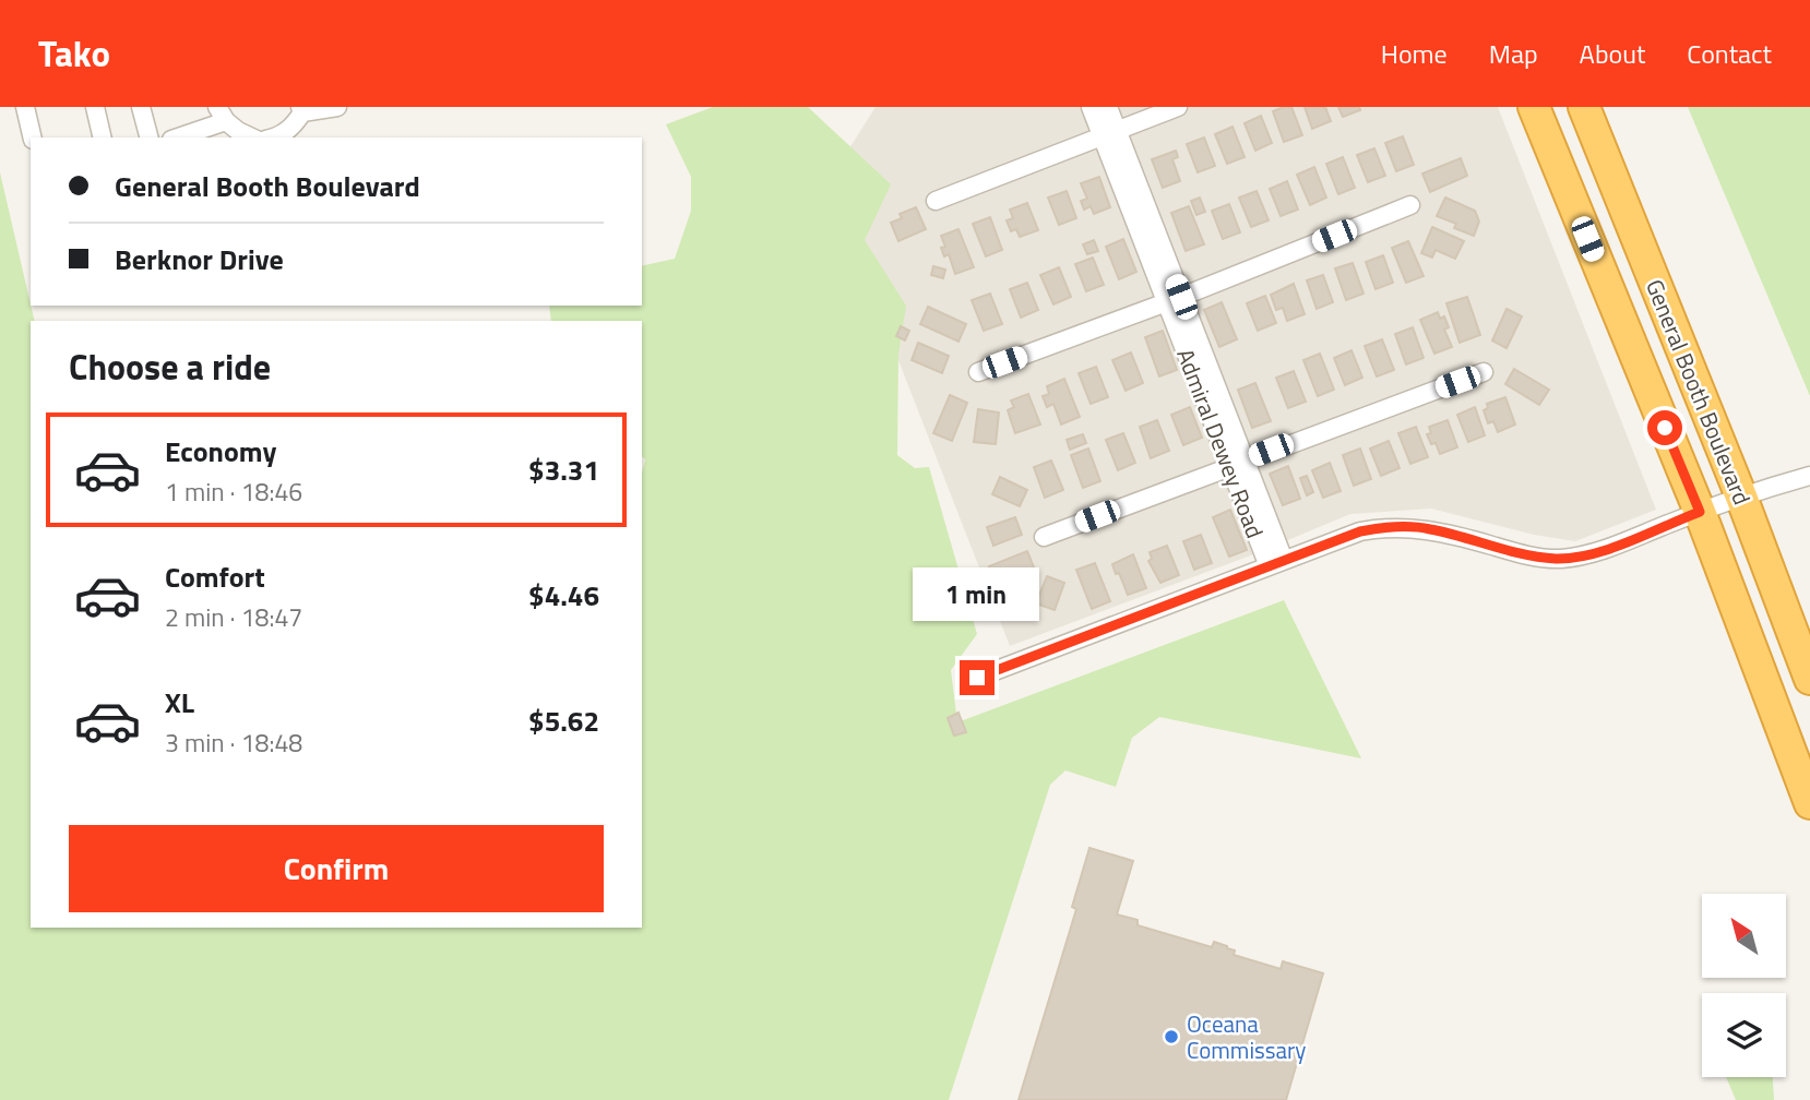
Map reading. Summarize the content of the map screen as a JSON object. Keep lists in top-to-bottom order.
{
  "streets": {
    "highway": ["General Booth Boulevard"],
    "street": ["Admiral Dewey Road"]
  },
  "places": ["Oceana Commissary"],
  "north": "top left",
  "page": {
    "header": "Tako",
    "nav": [
      "Home",
      "Map",
      "About",
      "Contact"
    ],
    "banner": ["General Booth Boulevard", "Berknor Drive"],
    "heading": "Choose a ride",
    "list": [
      {
        "name": "Economy",
        "note": "1 min · 18:46",
        "value": "$3.31"
      },
      {
        "name": "Comfort",
        "note": "2 min · 18:47",
        "value": "$4.46"
      },
      {
        "name": "XL",
        "note": "3 min · 18:48",
        "value": "$5.62"
      }
    ],
    "bubble": "1 min",
    "buttons": "Confirm"
  }
}
